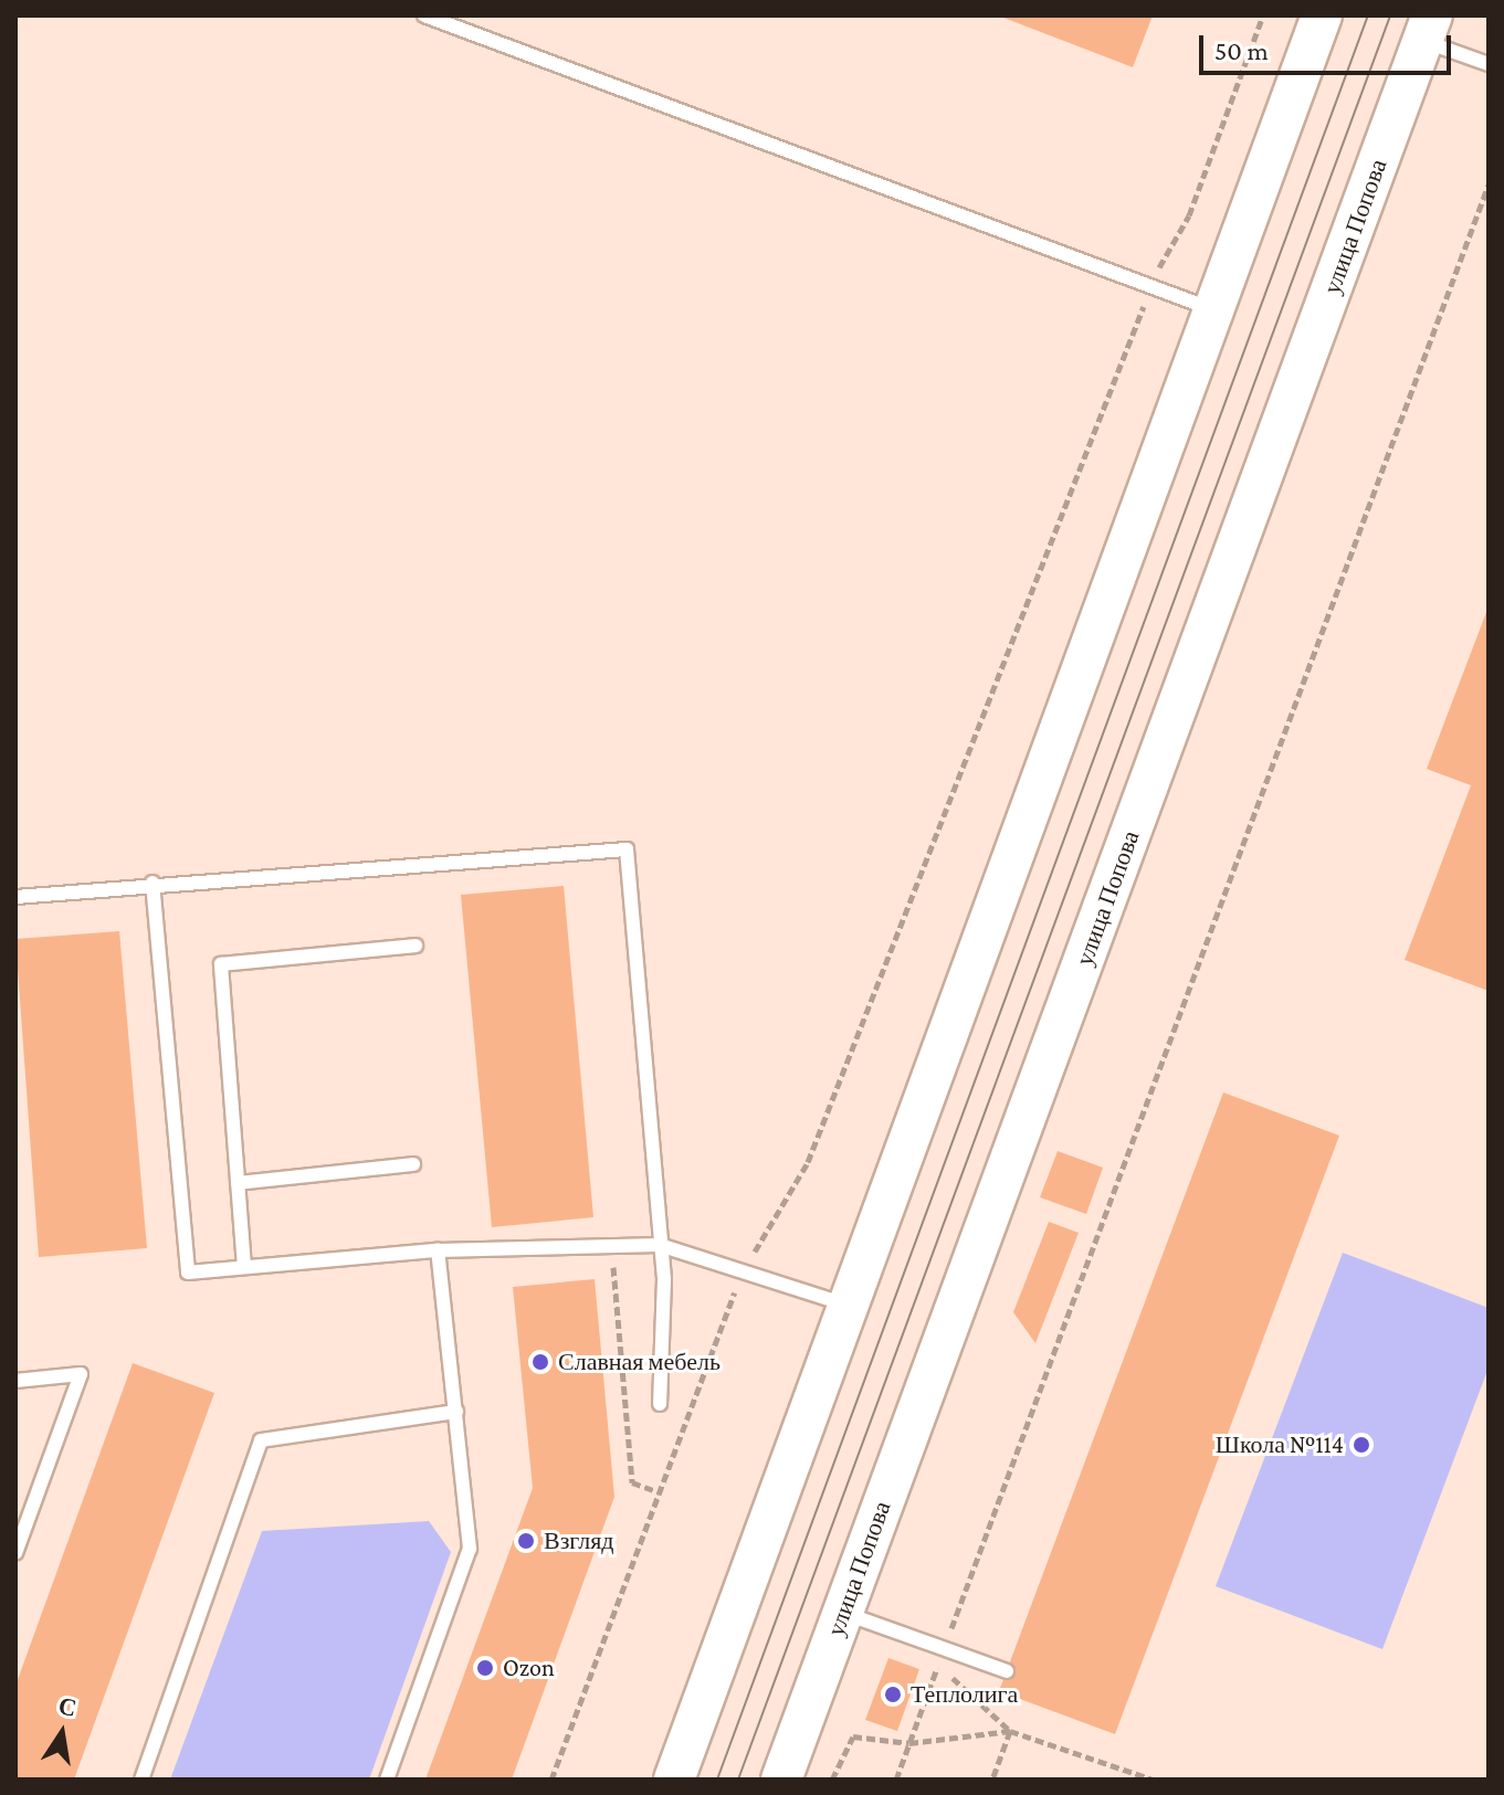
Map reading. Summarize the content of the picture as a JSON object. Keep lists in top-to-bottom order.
{
  "streets": {
    "main road": ["улица Попова"]
  },
  "places": [
    "Славная мебель",
    "Школа №114",
    "Взгляд",
    "Ozon",
    "Теплолига"
  ],
  "scale_bar": "50 m",
  "north": "top"
}
